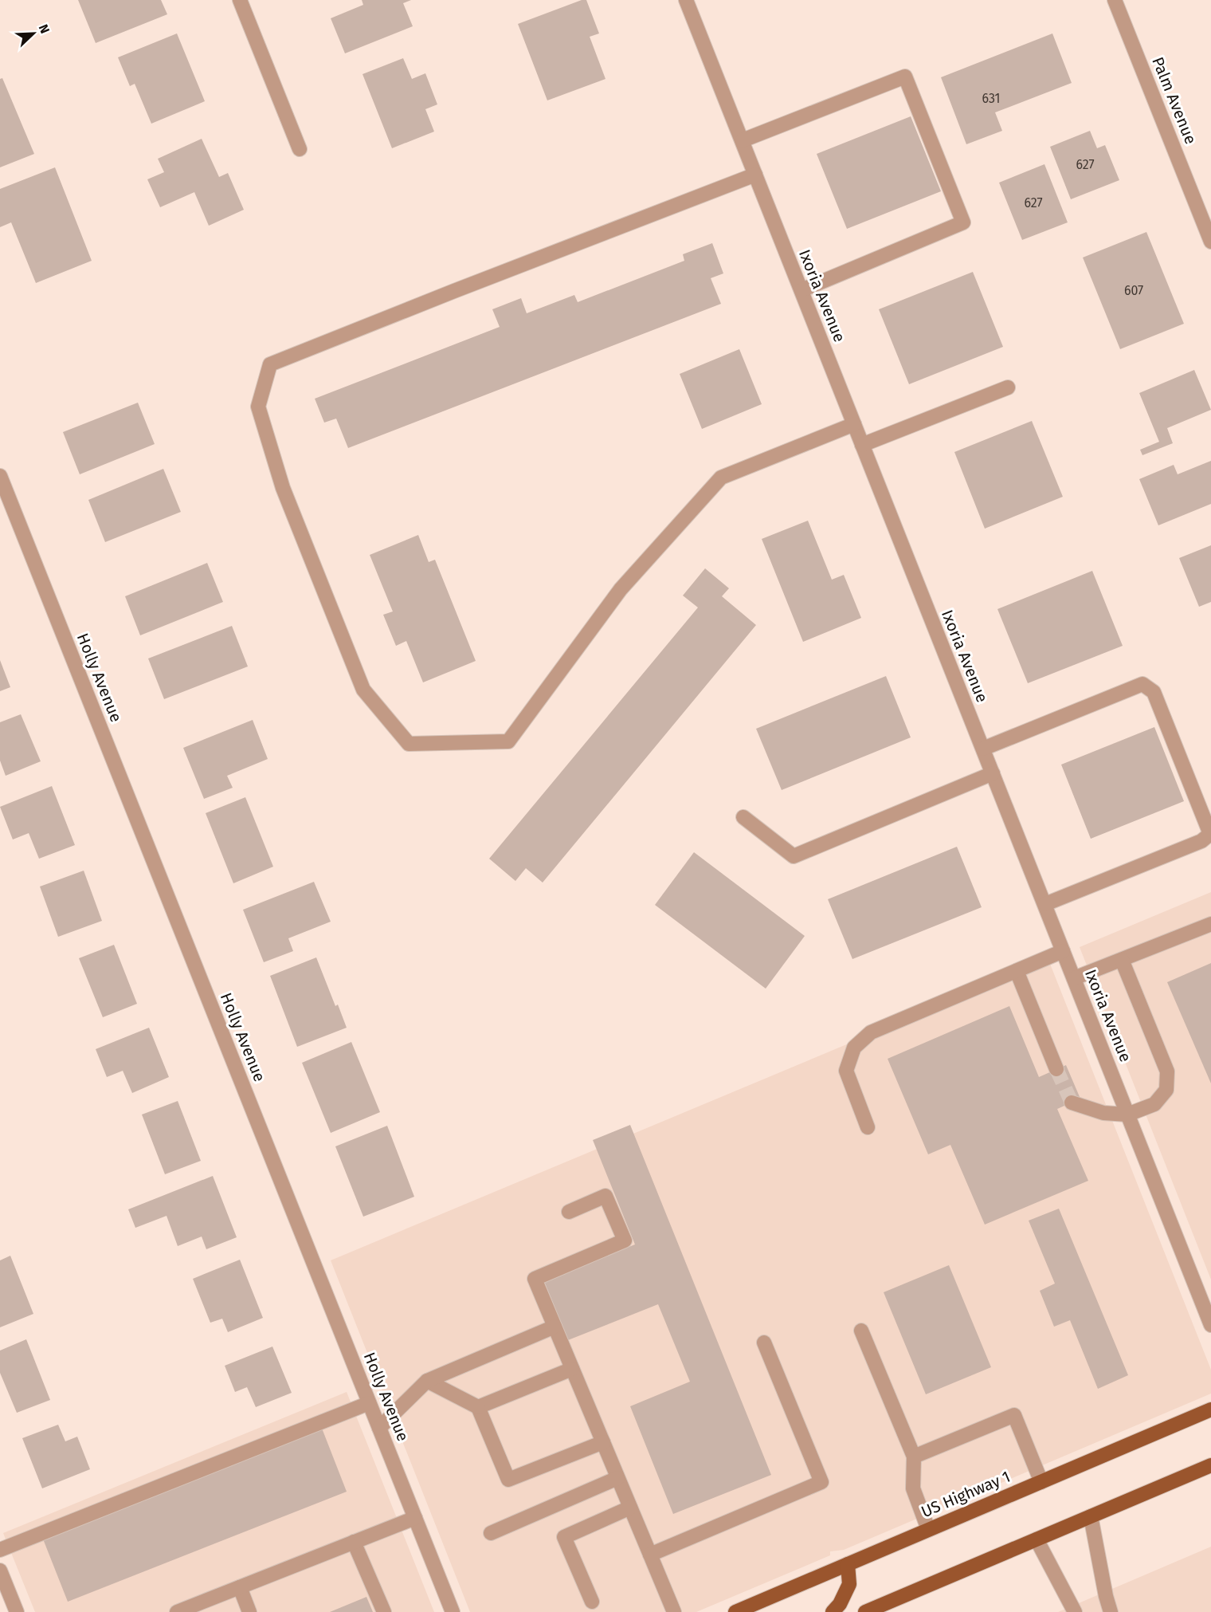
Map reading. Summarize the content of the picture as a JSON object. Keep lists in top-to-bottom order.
{
  "streets": {
    "main road": ["US Highway 1"],
    "street": ["Palm Avenue", "Ixoria Avenue", "Holly Avenue"]
  },
  "house_numbers": [
    "631",
    "627",
    "627",
    "607"
  ],
  "north": "top right"
}
